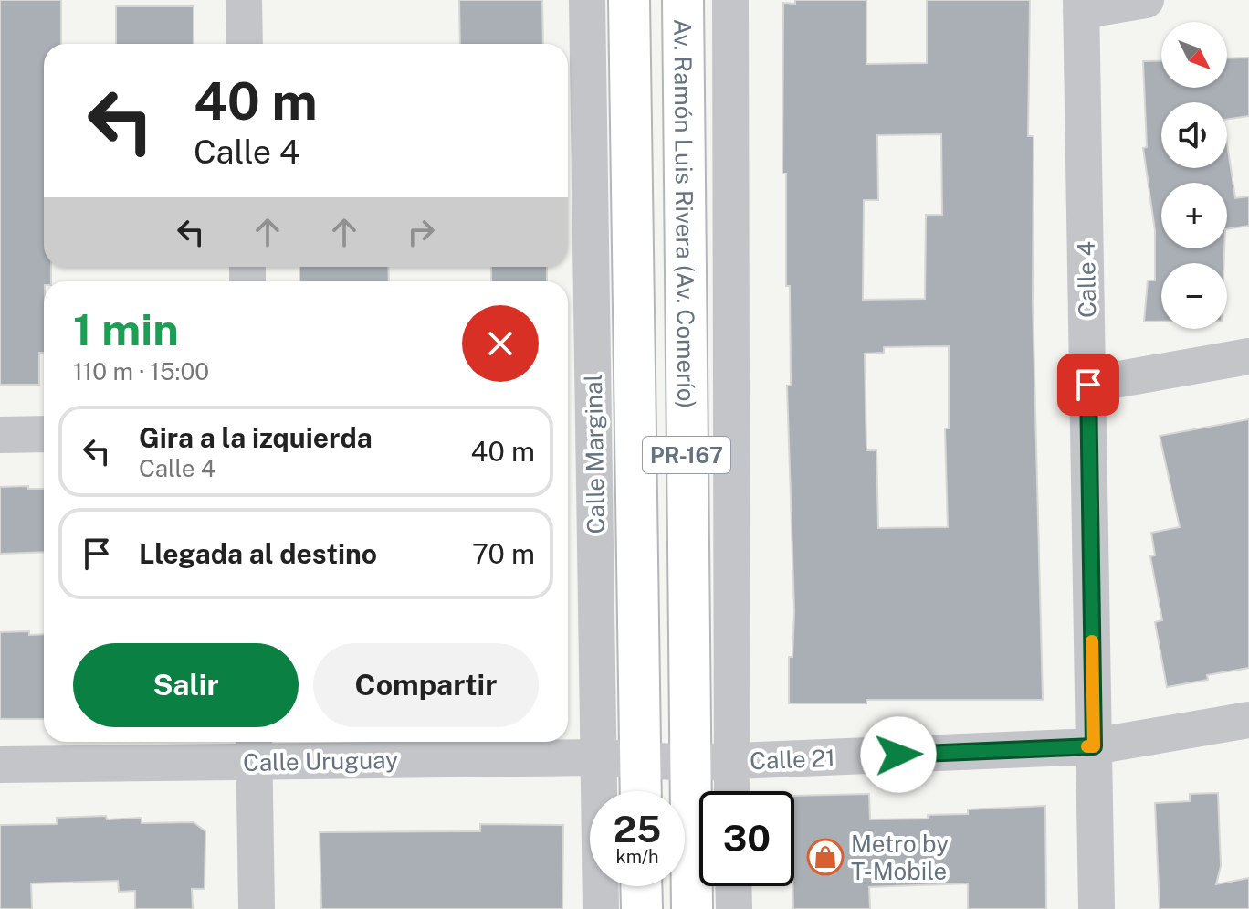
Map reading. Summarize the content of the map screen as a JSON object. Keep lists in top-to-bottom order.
{
  "streets": {
    "main road": ["Av. Ramón Luis Rivera (Av. Comerío)", "PR-167"],
    "street": [
      "Calle 4",
      "Calle Marginal",
      "Calle 21",
      "Calle Uruguay"
    ]
  },
  "crossings": [
    ["Av. Ramón Luis Rivera (Av. Comerío)", "Calle 21"],
    ["Calle 4", "Calle 21"],
    ["Calle Marginal", "Calle Uruguay"],
    ["PR-167", "Calle 21"],
    ["PR-167", "Calle Uruguay"],
    ["Calle 21", "Calle Uruguay"]
  ],
  "places": {
    "shop": ["Metro by T-Mobile"]
  },
  "north": "bottom right",
  "page": {
    "map_buttons": ["+", "−"],
    "turn": ["40 m", "Calle 4"],
    "heading": ["1 min", "110 m · 15:00"],
    "list": [
      {
        "name": "Gira a la izquierda",
        "note": "Calle 4",
        "value": "40 m"
      },
      {
        "name": "Llegada al destino",
        "value": "70 m"
      }
    ],
    "buttons": ["Salir", "Compartir"],
    "speed": "25 km/h",
    "limit": "30"
  }
}
